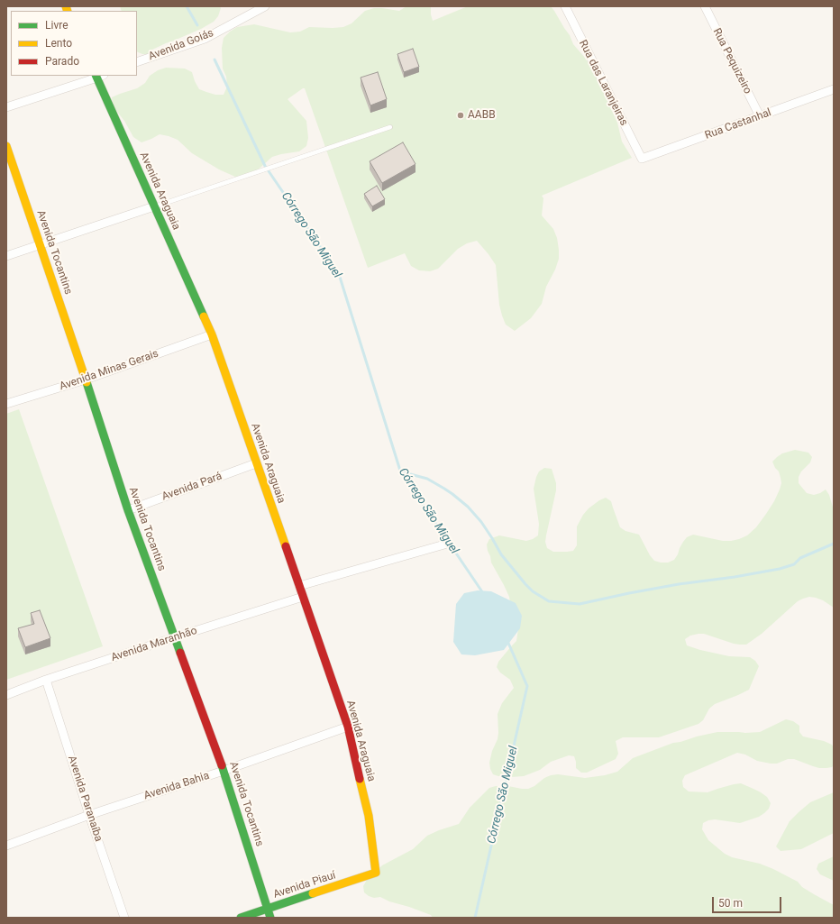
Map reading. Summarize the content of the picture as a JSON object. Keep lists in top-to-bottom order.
{
  "streets": {
    "street": [
      "Avenida Goiás",
      "Rua Pequizeiro",
      "Rua das Laranjeiras",
      "Rua Castanhal",
      "Avenida Araguaia",
      "Avenida Tocantins",
      "Avenida Minas Gerais",
      "Avenida Pará",
      "Avenida Maranhão",
      "Avenida Bahia",
      "Avenida Paranaíba",
      "Avenida Piauí"
    ]
  },
  "crossings": [
    ["Rua Pequizeiro", "Rua Castanhal"],
    ["Rua das Laranjeiras", "Rua Castanhal"],
    ["Avenida Araguaia", "Avenida Minas Gerais"],
    ["Avenida Araguaia", "Avenida Pará"],
    ["Avenida Araguaia", "Avenida Maranhão"],
    ["Avenida Araguaia", "Avenida Bahia"],
    ["Avenida Araguaia", "Avenida Piauí"],
    ["Avenida Tocantins", "Avenida Minas Gerais"],
    ["Avenida Tocantins", "Avenida Pará"],
    ["Avenida Tocantins", "Avenida Maranhão"],
    ["Avenida Tocantins", "Avenida Bahia"],
    ["Avenida Tocantins", "Avenida Piauí"],
    ["Avenida Maranhão", "Avenida Paranaíba"],
    ["Avenida Bahia", "Avenida Paranaíba"]
  ],
  "water": ["Córrego São Miguel"],
  "places": ["AABB"],
  "legend": ["Livre", "Lento", "Parado"],
  "scale_bar": "50 m"
}
